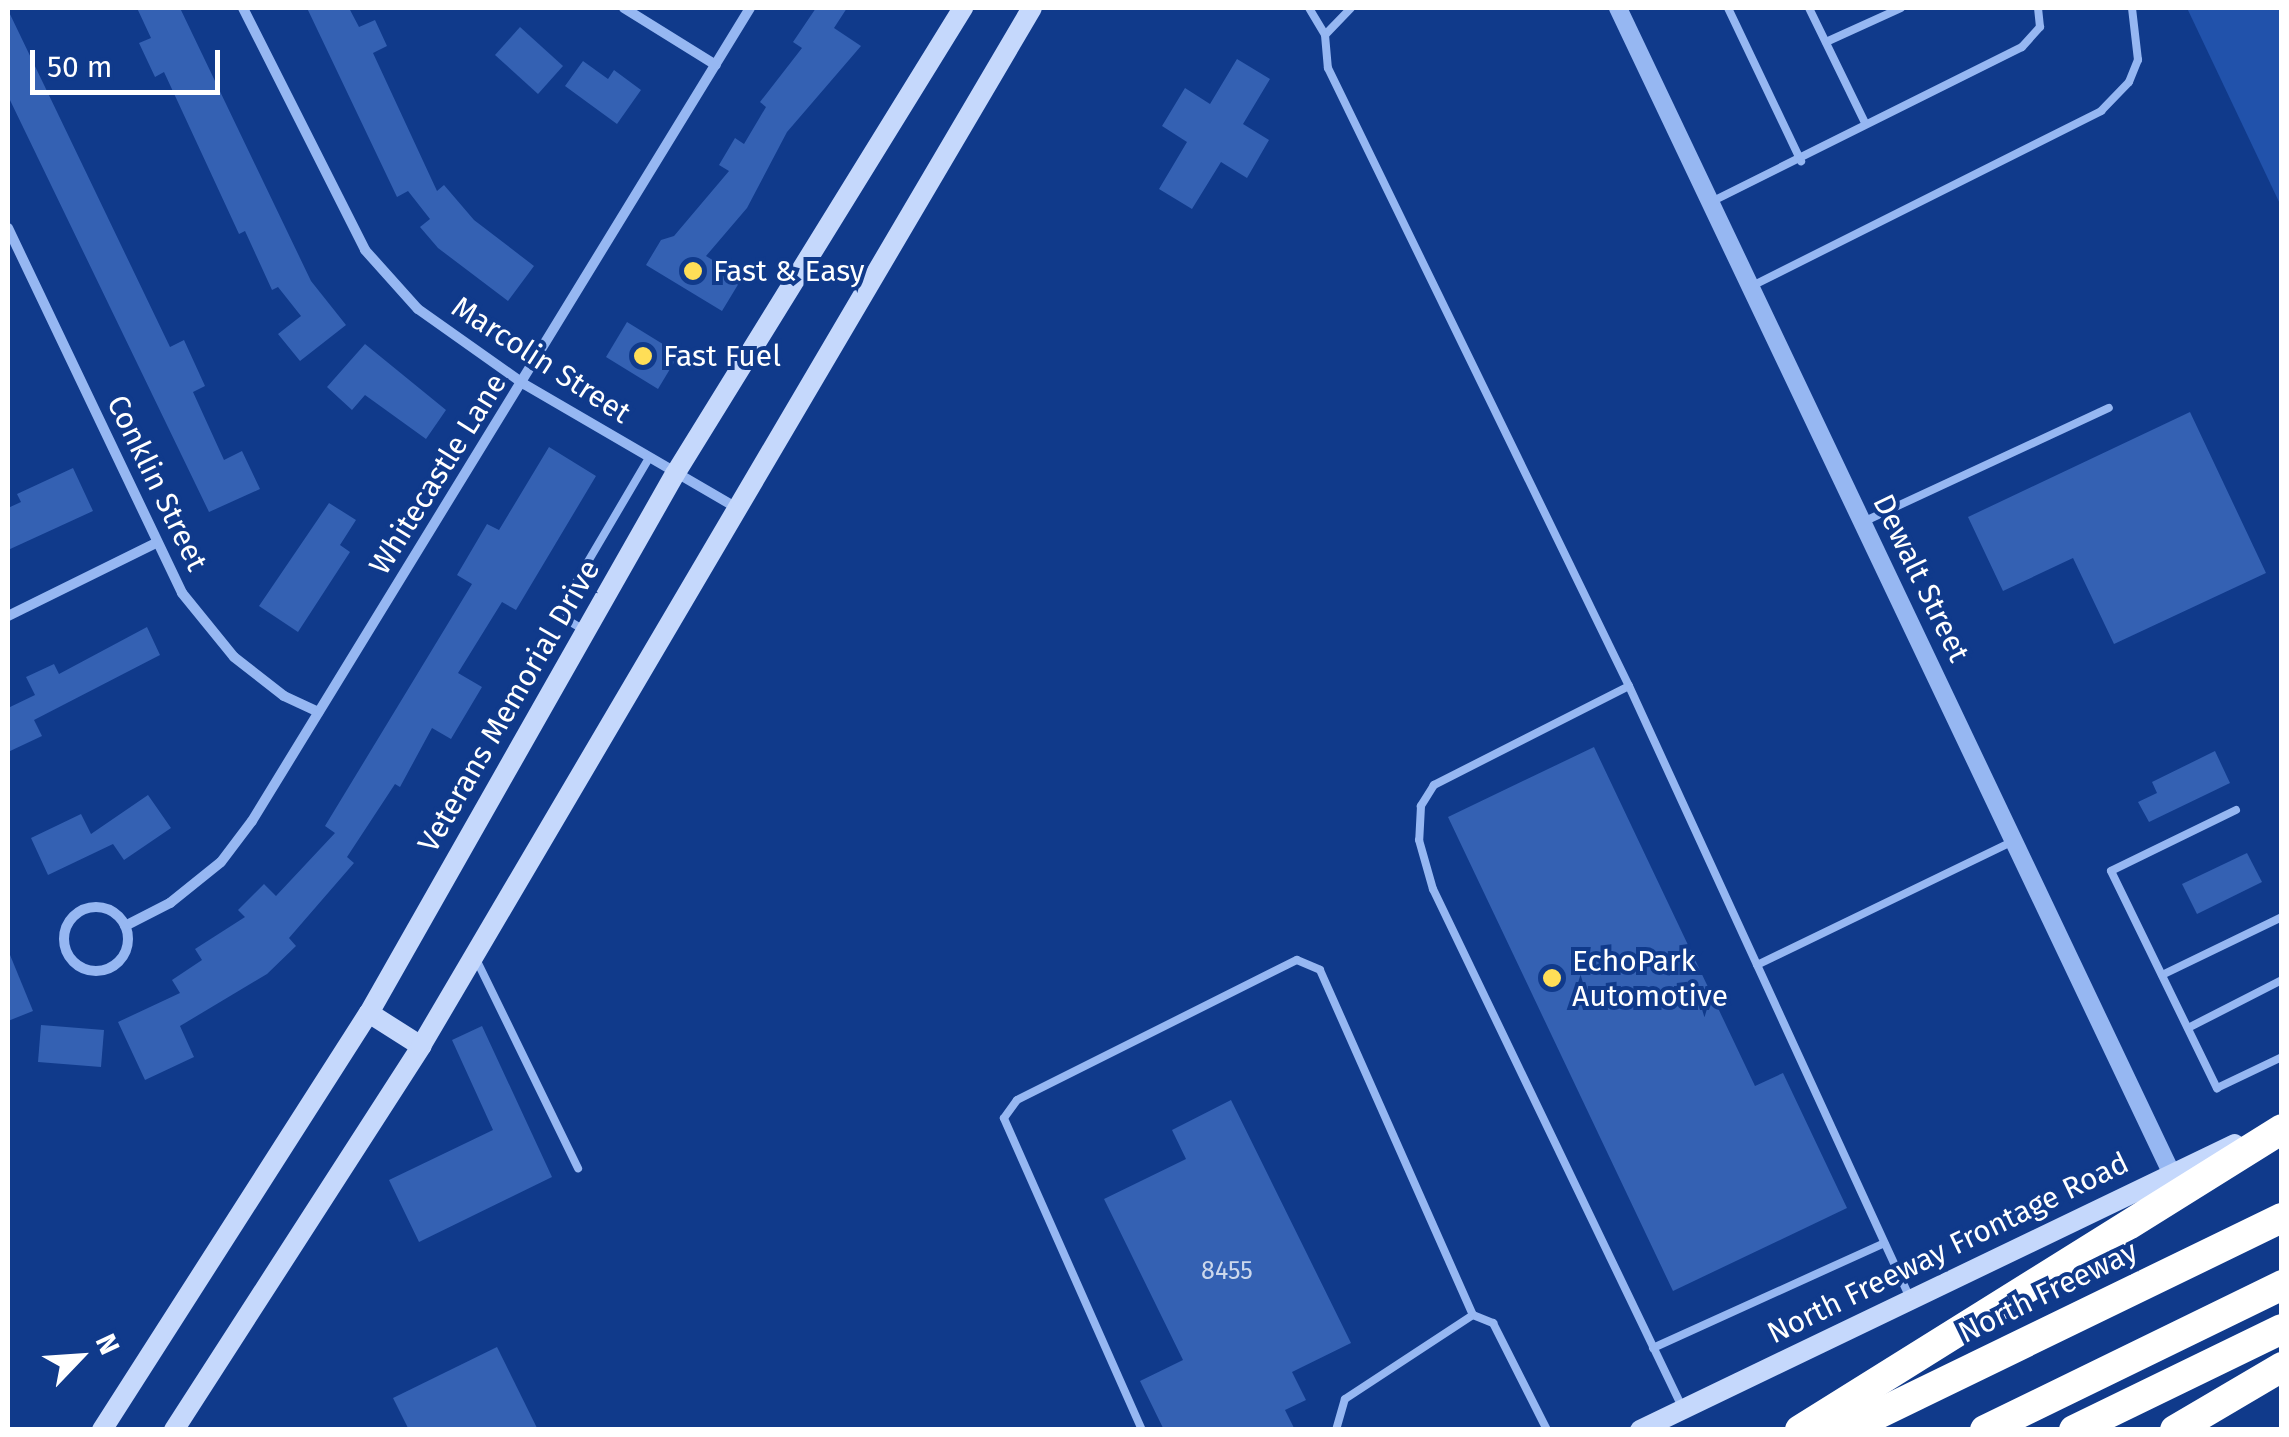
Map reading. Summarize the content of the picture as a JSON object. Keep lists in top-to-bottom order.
{
  "streets": {
    "highway": ["North Freeway"],
    "main road": ["Veterans Memorial Drive", "North Freeway Frontage Road"],
    "street": [
      "Marcolin Street",
      "Whitecastle Lane",
      "Conklin Street",
      "Dewalt Street"
    ]
  },
  "crossings": [
    ["Marcolin Street", "Whitecastle Lane"],
    ["Marcolin Street", "Veterans Memorial Drive"],
    ["Whitecastle Lane", "Conklin Street"],
    ["Dewalt Street", "North Freeway Frontage Road"]
  ],
  "places": ["Fast & Easy", "Fast Fuel", "EchoPark Automotive"],
  "house_numbers": ["8455"],
  "scale_bar": "50 m",
  "north": "top right"
}
